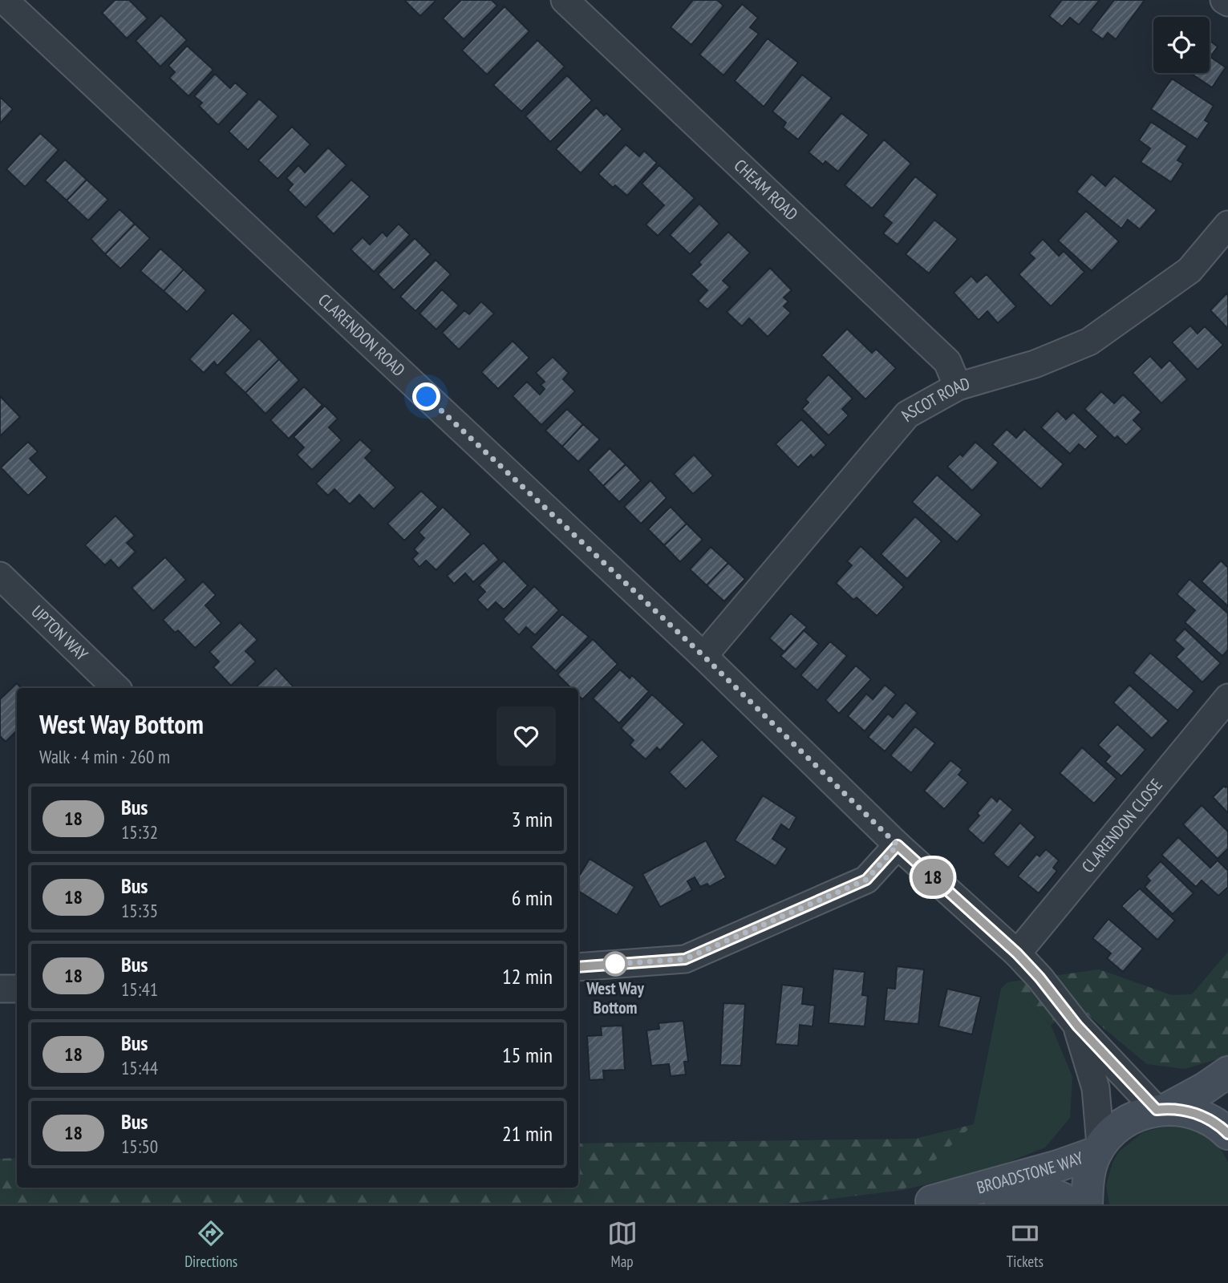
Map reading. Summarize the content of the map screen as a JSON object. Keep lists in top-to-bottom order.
{
  "streets": {
    "street": [
      "CHEAM ROAD",
      "CLARENDON ROAD",
      "ASCOT ROAD",
      "UPTON WAY",
      "CLARENDON CLOSE",
      "BROADSTONE WAY"
    ]
  },
  "crossings": [
    ["CHEAM ROAD", "ASCOT ROAD"],
    ["CLARENDON ROAD", "ASCOT ROAD"],
    ["CLARENDON ROAD", "CLARENDON CLOSE"],
    ["CLARENDON ROAD", "BROADSTONE WAY"]
  ],
  "places": ["West Way Bottom"],
  "lines": ["bus line 18"],
  "page": {
    "on_map": "18",
    "heading": ["West Way Bottom", "Walk · 4 min · 260 m"],
    "list": [
      {
        "mark": "18",
        "name": "Bus",
        "note": "15:32",
        "value": "3 min"
      },
      {
        "mark": "18",
        "name": "Bus",
        "note": "15:35",
        "value": "6 min"
      },
      {
        "mark": "18",
        "name": "Bus",
        "note": "15:41",
        "value": "12 min"
      },
      {
        "mark": "18",
        "name": "Bus",
        "note": "15:44",
        "value": "15 min"
      },
      {
        "mark": "18",
        "name": "Bus",
        "note": "15:50",
        "value": "21 min"
      }
    ],
    "tabs": ["Directions", "Map", "Tickets"]
  }
}
